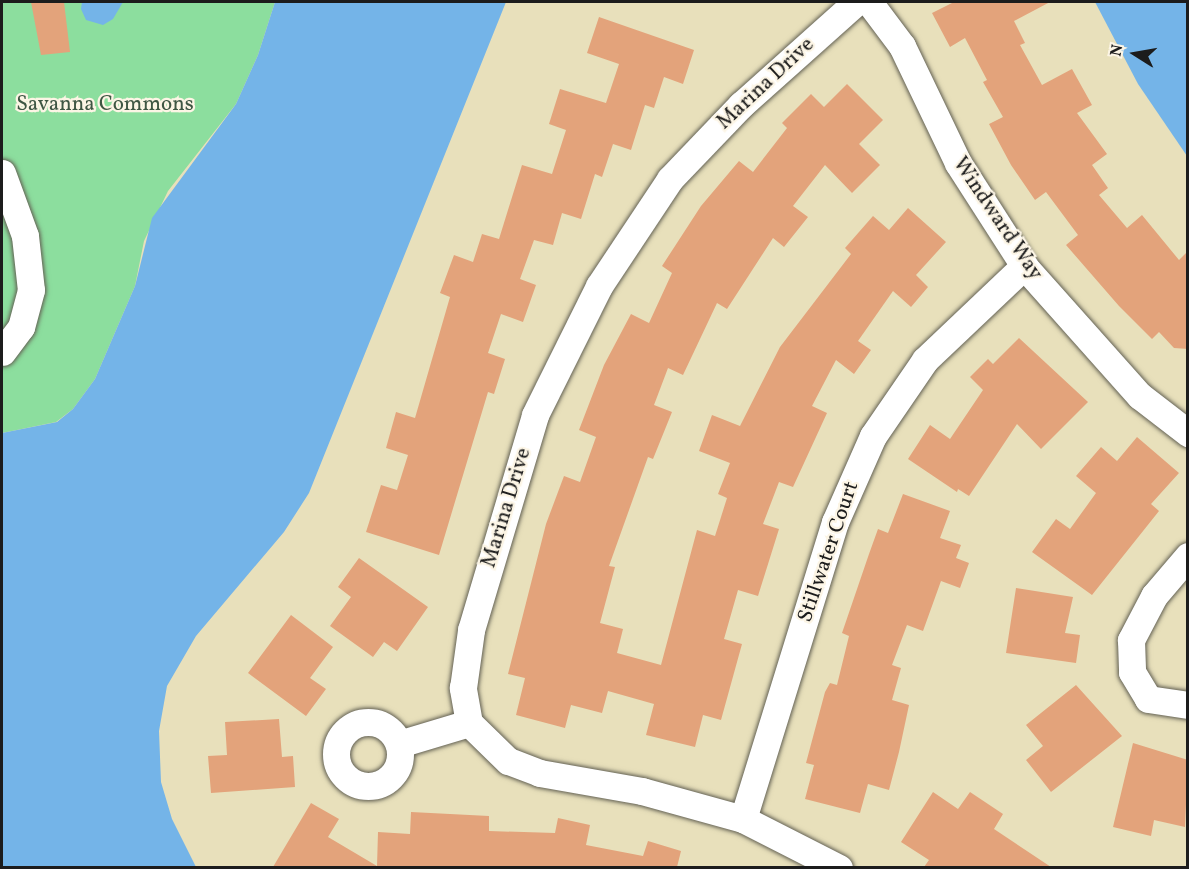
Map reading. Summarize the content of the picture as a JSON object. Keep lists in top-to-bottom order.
{
  "streets": {
    "street": ["Marina Drive", "Windward Way", "Stillwater Court"]
  },
  "crossings": [
    ["Windward Way", "Stillwater Court"]
  ],
  "parks": ["Savanna Commons"],
  "north": "left"
}
